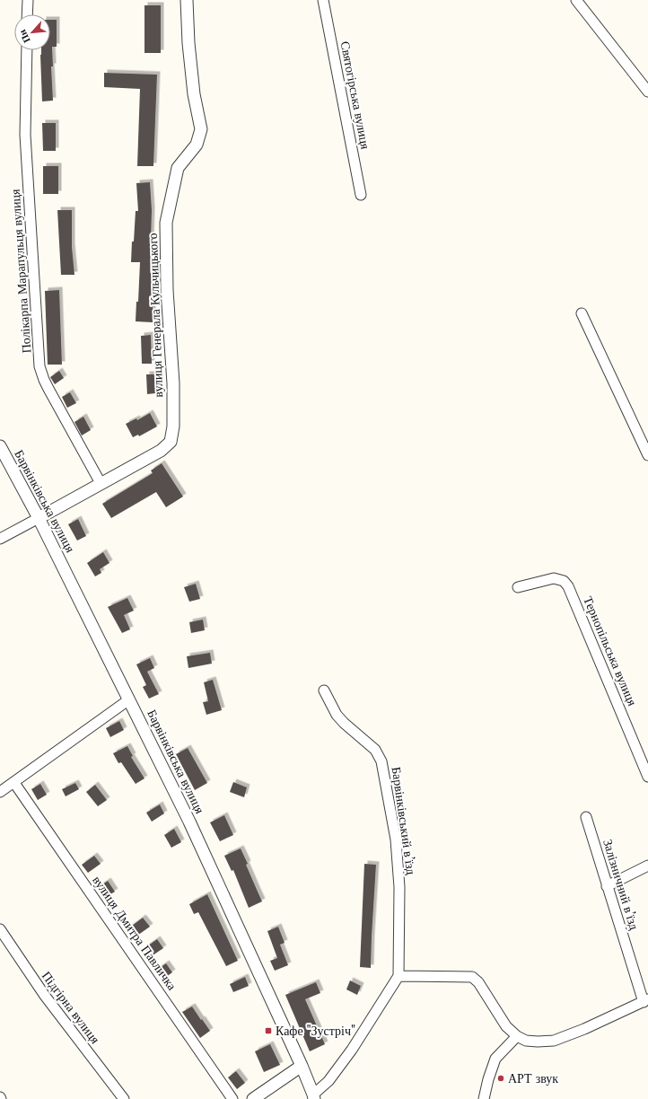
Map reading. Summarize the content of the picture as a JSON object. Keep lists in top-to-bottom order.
{
  "streets": {
    "street": [
      "Святогірська вулиця",
      "Полікарпа Марапульця вулиця",
      "вулиця Генерала Кульчицького",
      "Барвінківська вулиця",
      "Тернопільська вулиця",
      "Барвінківський в’їзд",
      "Залізничний в’їзд",
      "вулиця Дмитра Павличка",
      "Підгірна вулиця"
    ]
  },
  "crossings": [
    ["Полікарпа Марапульця вулиця", "вулиця Генерала Кульчицького"],
    ["вулиця Генерала Кульчицького", "Барвінківська вулиця"]
  ],
  "places": {
    "transit": ["Кафе \"Зустріч\""],
    "other": ["АРТ звук"]
  },
  "north": "bottom left"
}
